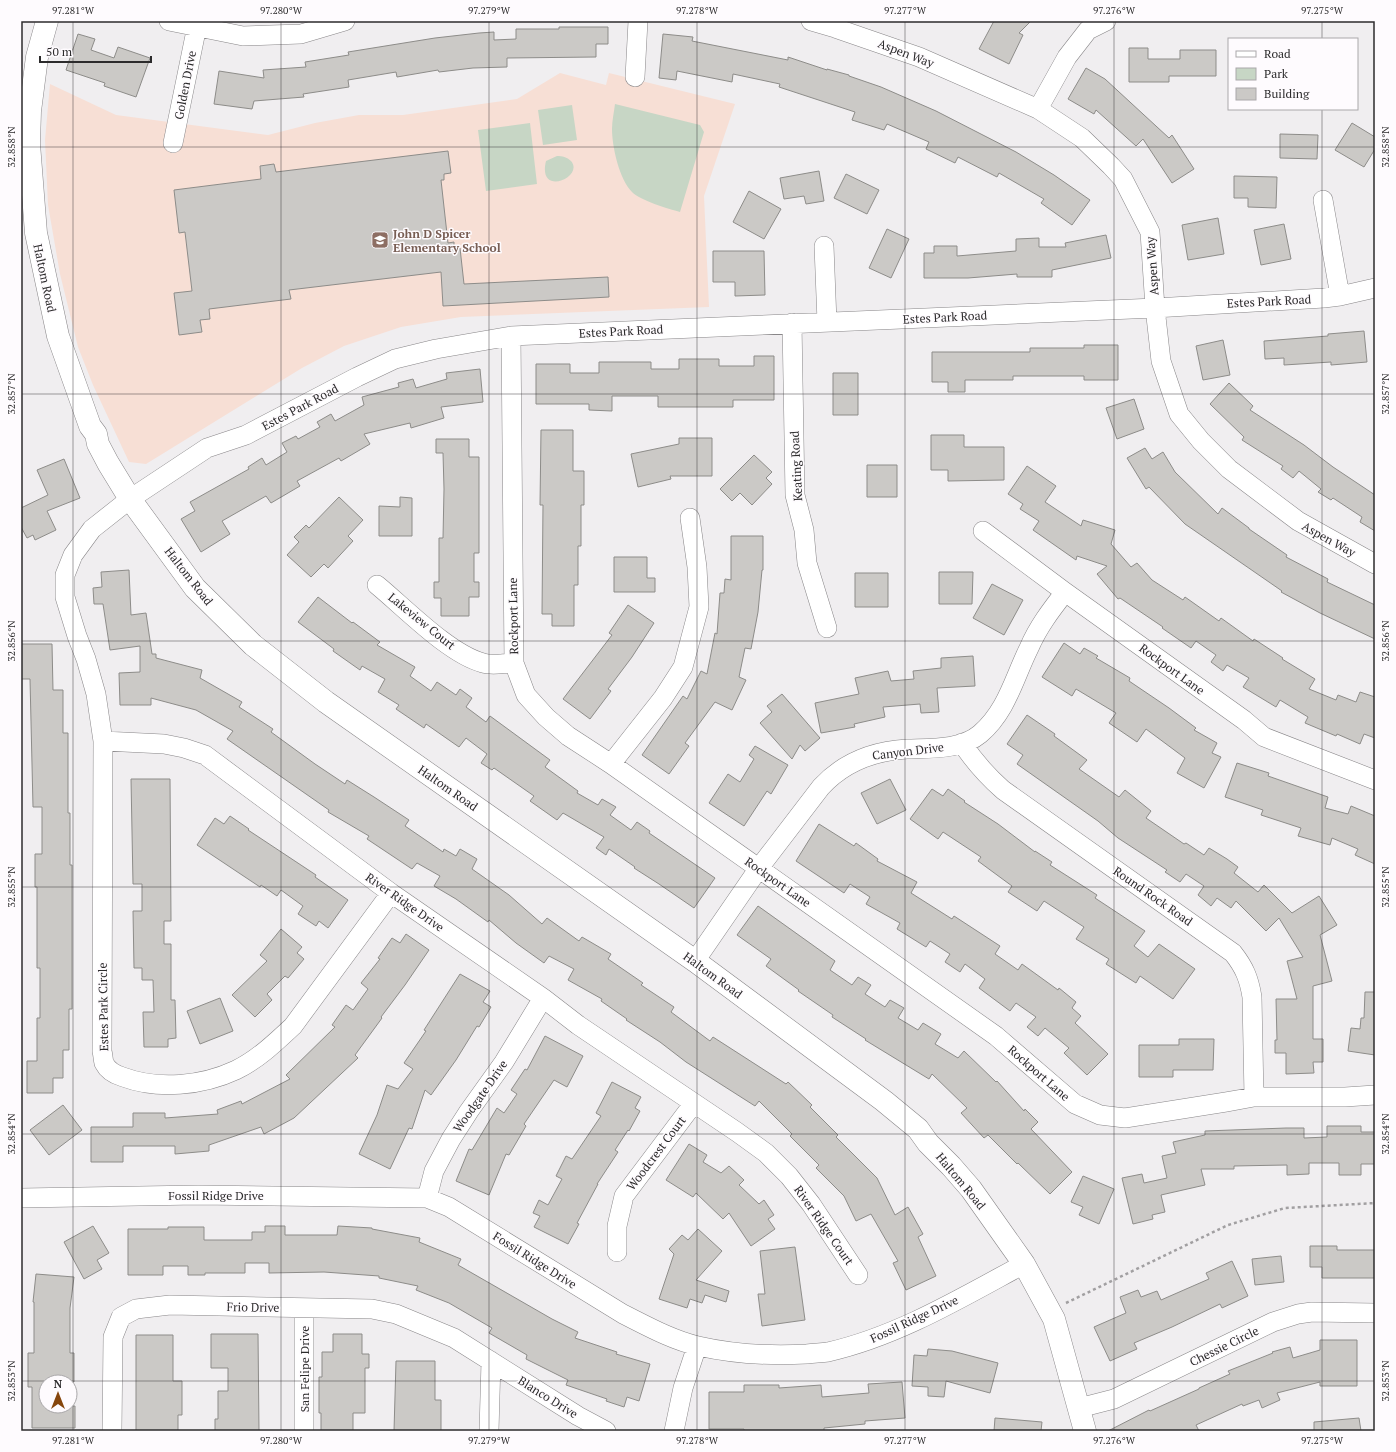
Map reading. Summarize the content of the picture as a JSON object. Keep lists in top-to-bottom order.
{
  "streets": {
    "main road": ["Haltom Road"],
    "street": [
      "Aspen Way",
      "Golden Drive",
      "Estes Park Road",
      "Keating Road",
      "Rockport Lane",
      "Lakeview Court",
      "Canyon Drive",
      "Round Rock Road",
      "River Ridge Drive",
      "Estes Park Circle",
      "Woodgate Drive",
      "Woodcrest Court",
      "Fossil Ridge Drive",
      "River Ridge Court",
      "Frio Drive",
      "Chessie Circle",
      "San Felipe Drive",
      "Blanco Drive"
    ]
  },
  "crossings": [
    ["Aspen Way", "Estes Park Road"],
    ["Haltom Road", "Estes Park Road"],
    ["Haltom Road", "Canyon Drive"],
    ["Haltom Road", "Fossil Ridge Drive"],
    ["Haltom Road", "Chessie Circle"],
    ["Estes Park Road", "Keating Road"],
    ["Estes Park Road", "Rockport Lane"],
    ["Estes Park Road", "Estes Park Circle"],
    ["Rockport Lane", "Lakeview Court"],
    ["Rockport Lane", "Canyon Drive"],
    ["Rockport Lane", "Round Rock Road"],
    ["Canyon Drive", "Round Rock Road"],
    ["River Ridge Drive", "Estes Park Circle"],
    ["River Ridge Drive", "Woodgate Drive"],
    ["River Ridge Drive", "Woodcrest Court"],
    ["River Ridge Drive", "River Ridge Court"],
    ["Woodgate Drive", "Fossil Ridge Drive"],
    ["Woodcrest Court", "River Ridge Court"],
    ["Frio Drive", "San Felipe Drive"],
    ["Frio Drive", "Blanco Drive"]
  ],
  "places": {
    "school or university": ["John D Spicer Elementary School"]
  },
  "legend": ["Road", "Park", "Building"],
  "scale_bar": "50 m",
  "north": "top",
  "coordinates": [
    "97.281°W",
    "97.280°W",
    "97.279°W",
    "97.278°W",
    "97.277°W",
    "97.276°W",
    "97.275°W",
    "32.858°N",
    "32.857°N",
    "32.856°N",
    "32.855°N",
    "32.854°N",
    "32.853°N"
  ]
}
